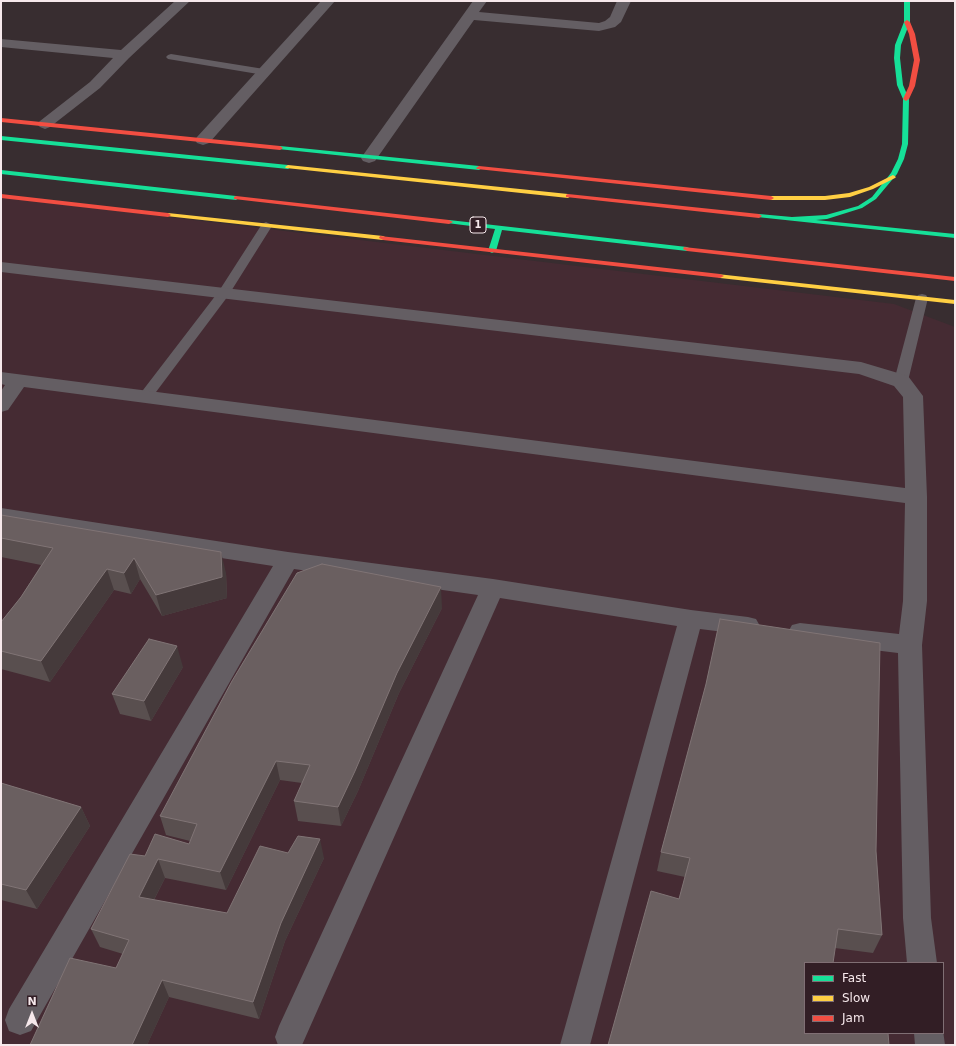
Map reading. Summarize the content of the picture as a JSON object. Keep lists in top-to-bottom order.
{
  "streets": {
    "main road": ["1"]
  },
  "legend": ["Fast", "Slow", "Jam"],
  "north": "top"
}
